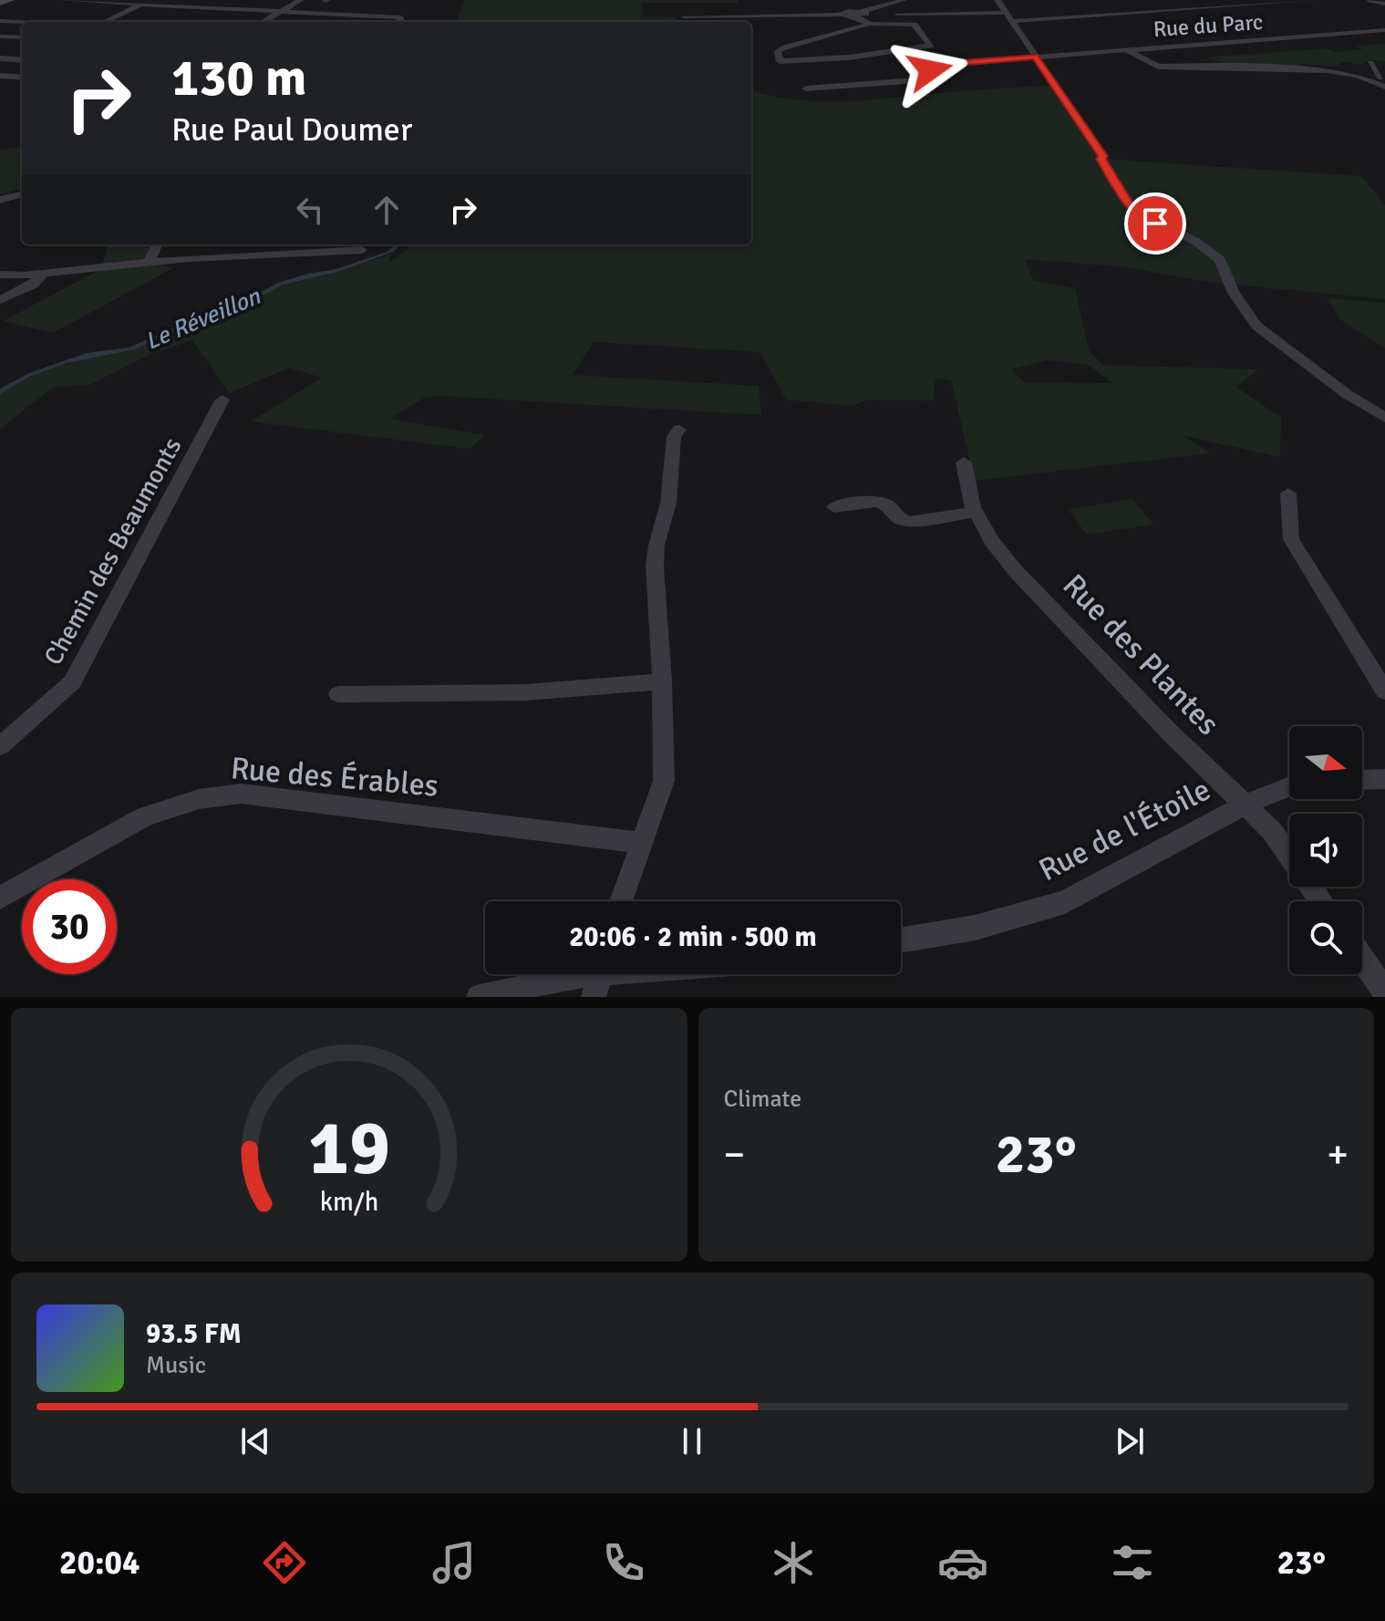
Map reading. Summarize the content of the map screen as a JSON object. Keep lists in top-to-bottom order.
{
  "streets": {
    "street": [
      "Rue du Parc",
      "Chemin des Beaumonts",
      "Rue des Plantes",
      "Rue des Érables",
      "Rue de l'Étoile"
    ]
  },
  "crossings": [
    ["Rue des Plantes", "Rue de l'Étoile"]
  ],
  "water": ["Le Réveillon"],
  "north": "right",
  "page": {
    "turn": ["130 m", "Rue Paul Doumer"],
    "limit": "30",
    "trip": "20:06 · 2 min · 500 m",
    "tile": "Climate",
    "heat": ["−", "23°", "+"],
    "song": ["93.5 FM", "Music"],
    "tabs": ["20:04", "23°"],
    "gauge": ["19", "km/h"]
  }
}
